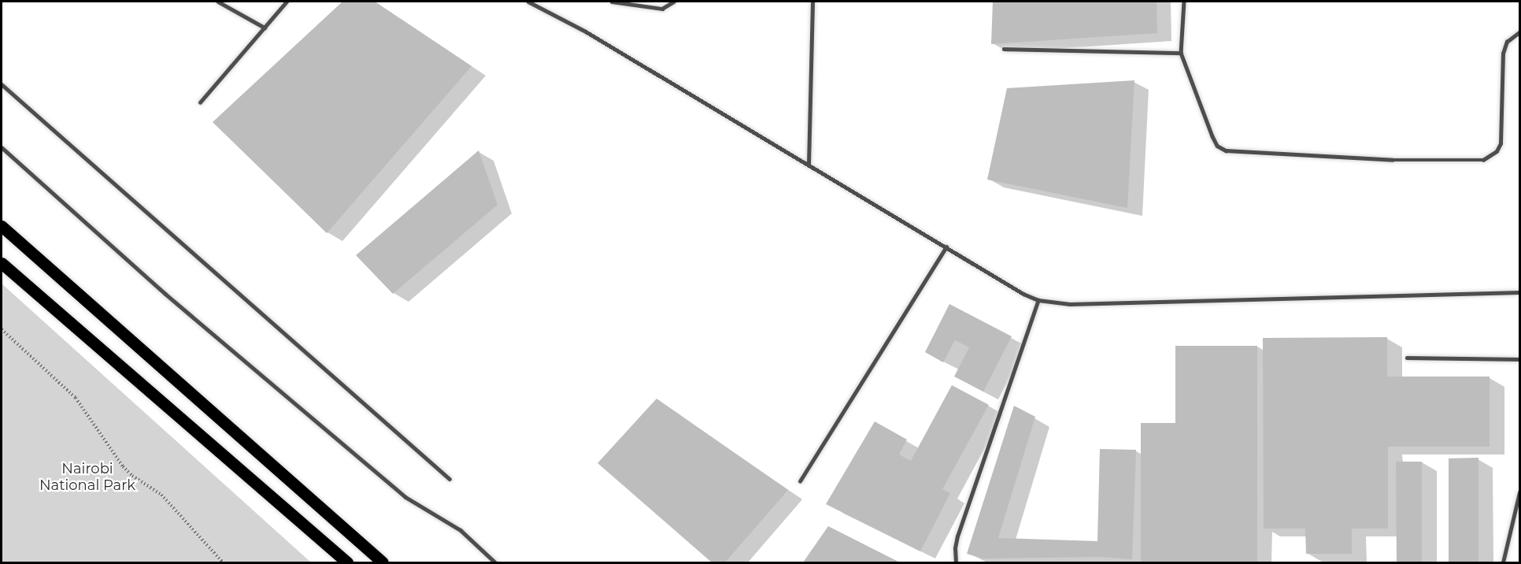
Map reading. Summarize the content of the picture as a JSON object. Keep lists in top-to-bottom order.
{
  "parks": ["Nairobi National Park"]
}
